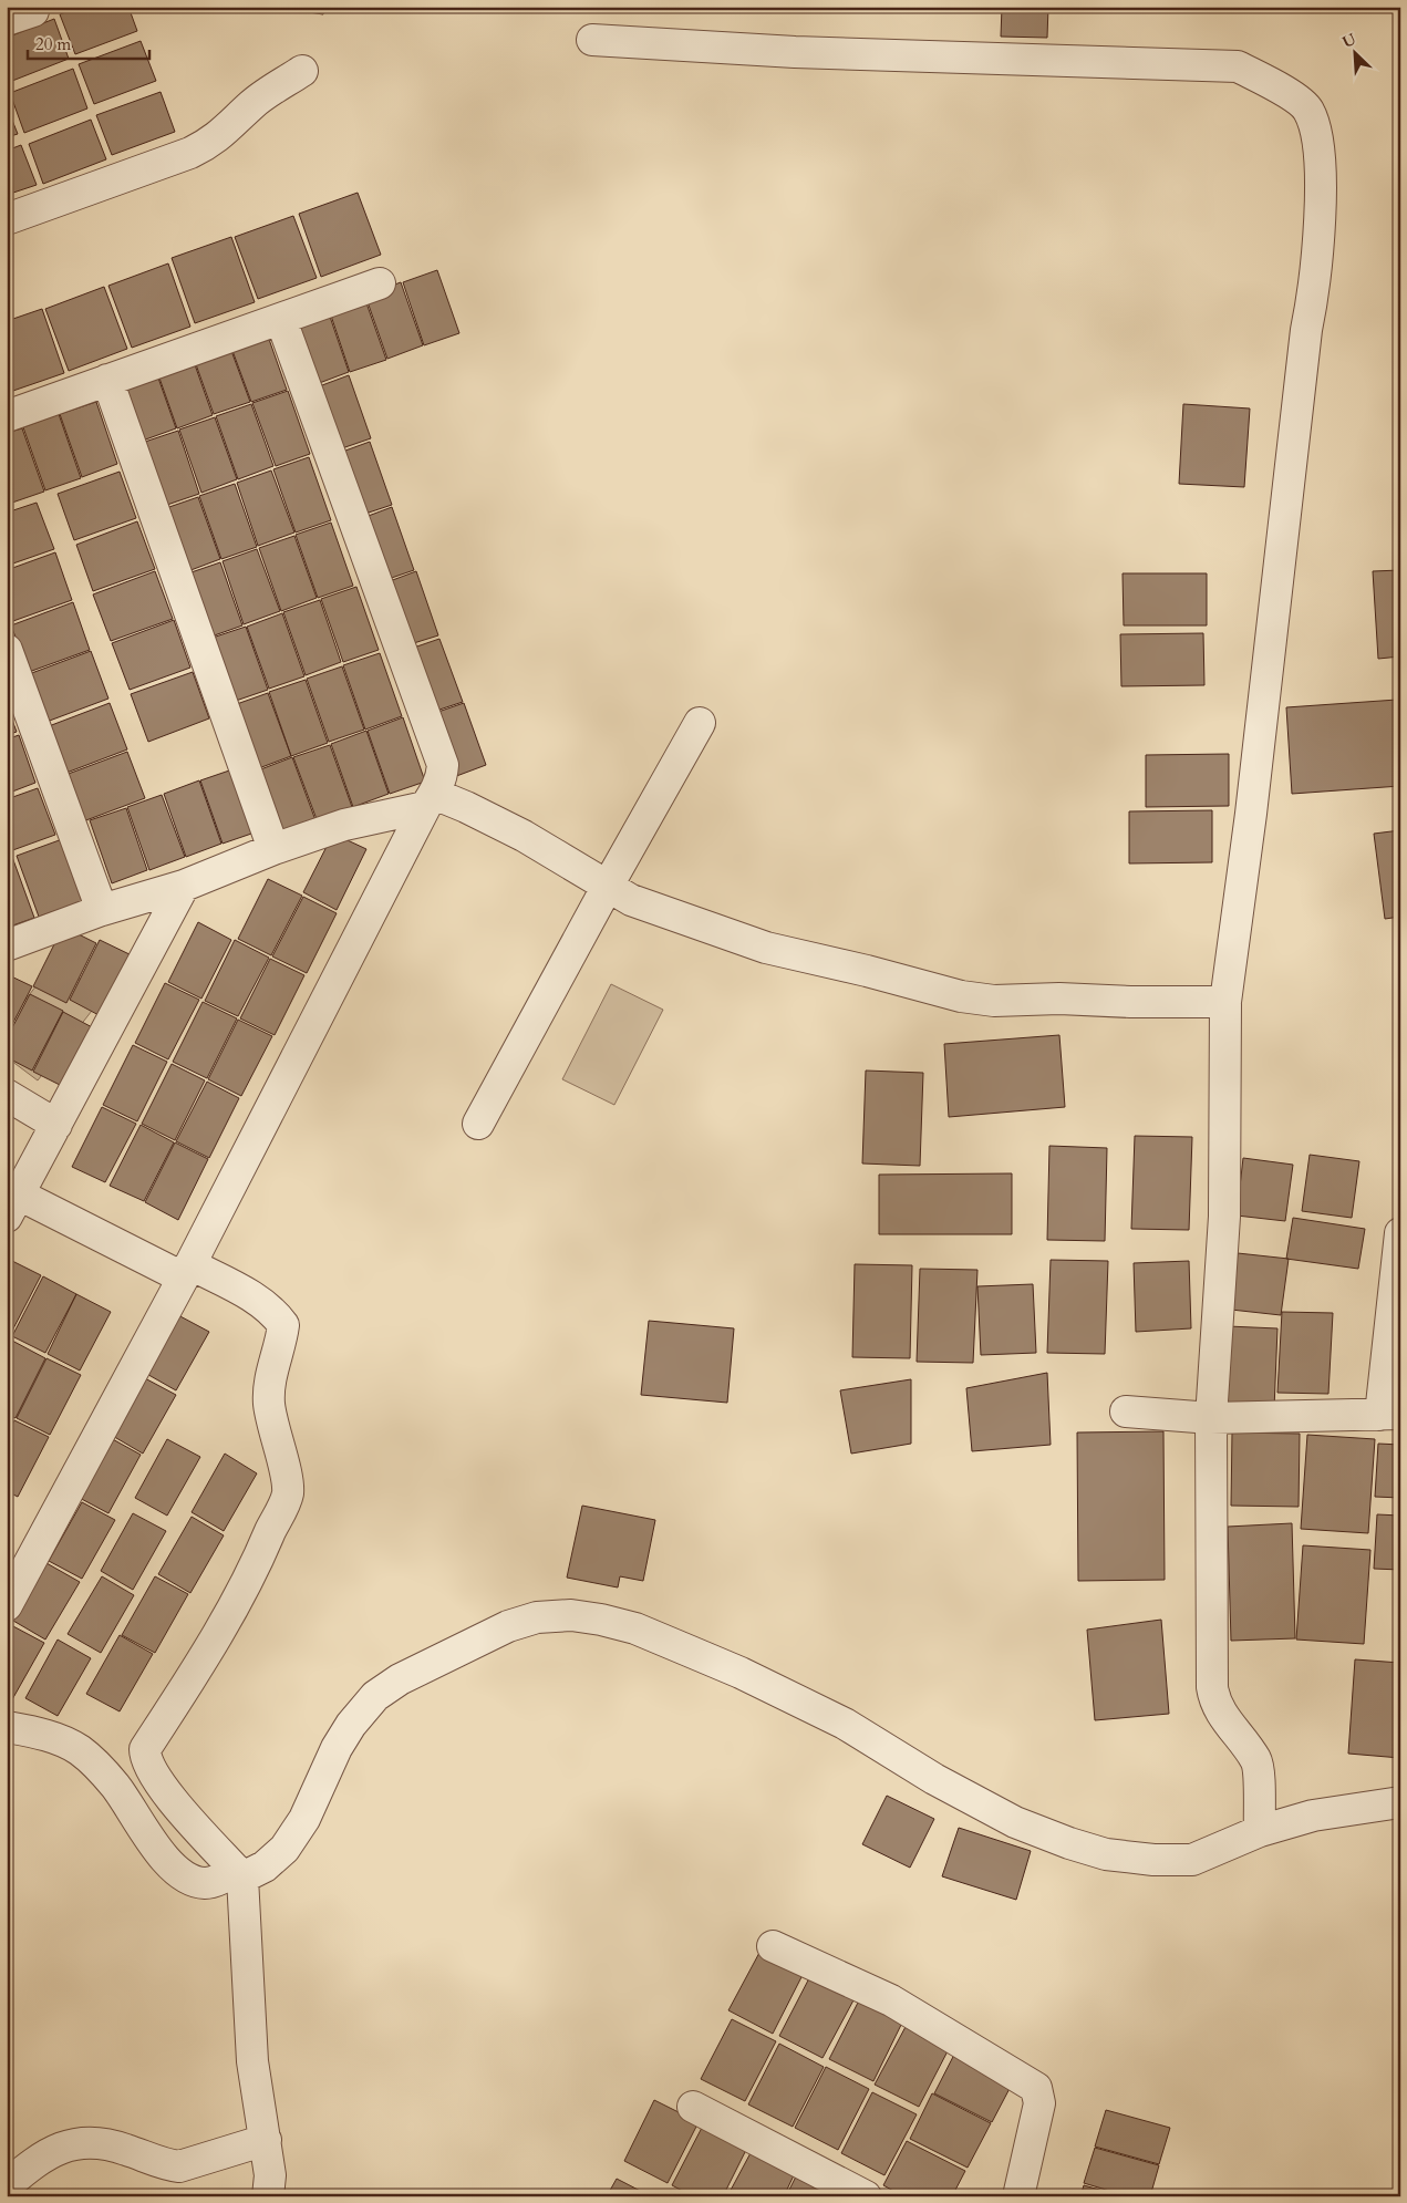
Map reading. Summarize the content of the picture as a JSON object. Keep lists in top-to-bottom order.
{
  "scale_bar": "20 m",
  "north": "top left"
}
